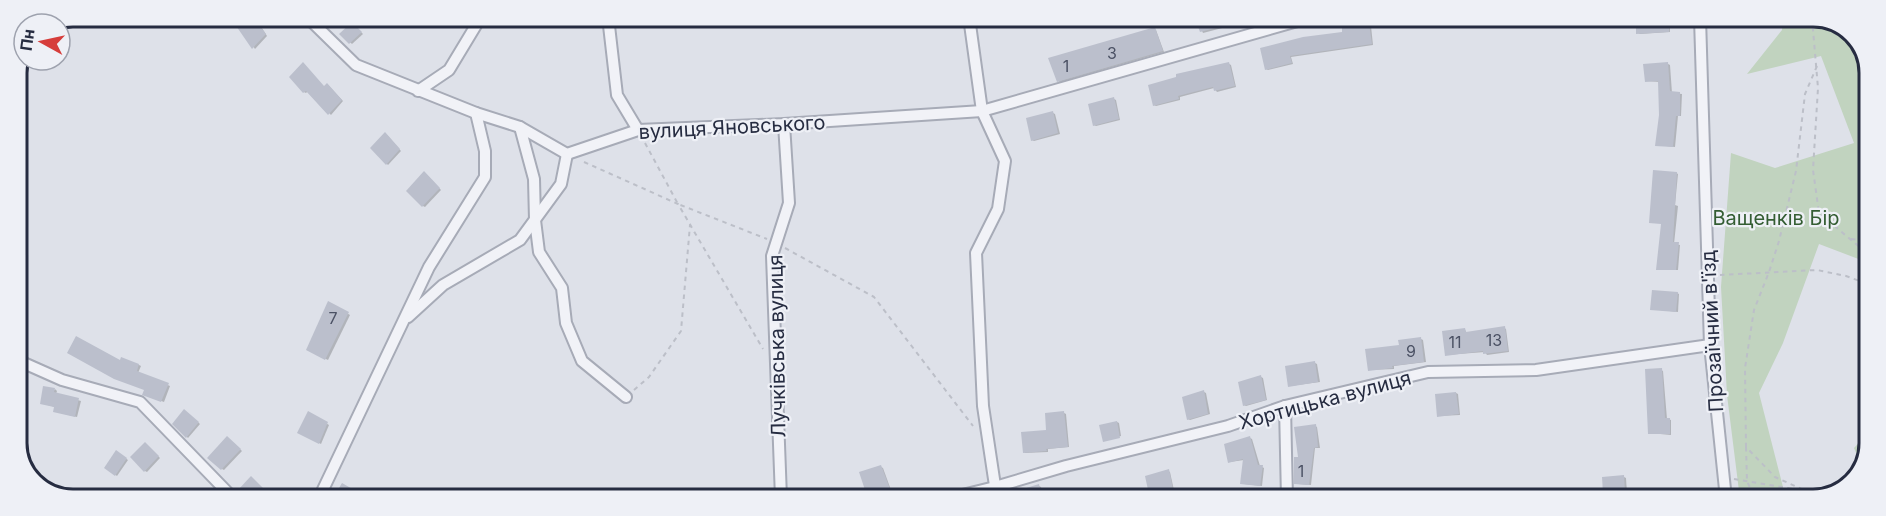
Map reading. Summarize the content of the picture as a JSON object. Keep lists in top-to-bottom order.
{
  "streets": {
    "street": [
      "вулиця Яновського",
      "Прозаїчний в'їзд",
      "Лучківська вулиця",
      "Хортицька вулиця"
    ]
  },
  "crossings": [
    ["вулиця Яновського", "Лучківська вулиця"],
    ["Прозаїчний в'їзд", "Хортицька вулиця"]
  ],
  "parks": ["Ващенків Бір"],
  "house_numbers": [
    "3",
    "1",
    "7",
    "13",
    "11",
    "9",
    "1"
  ],
  "north": "left"
}
